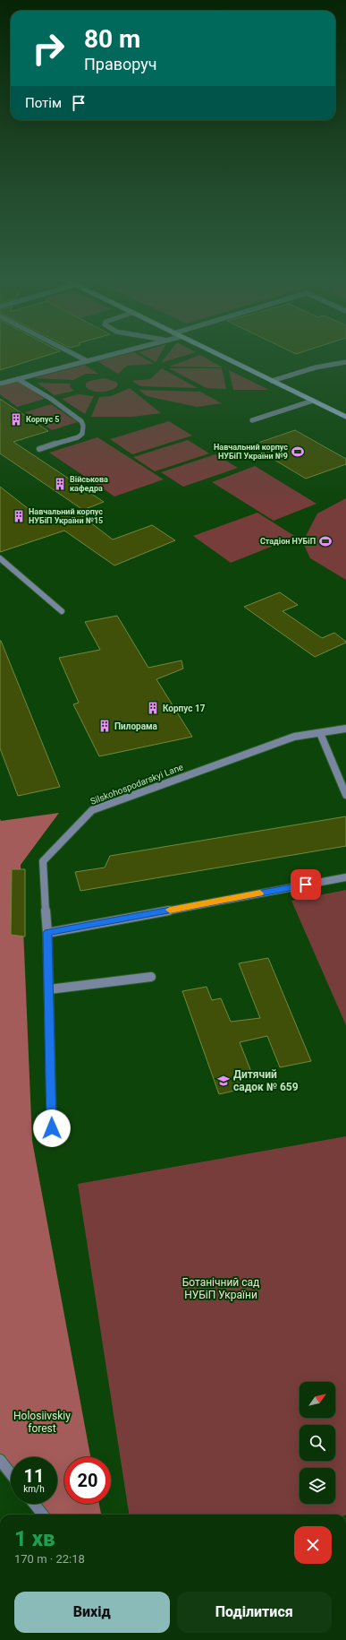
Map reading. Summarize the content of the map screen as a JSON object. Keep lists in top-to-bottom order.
{
  "streets": {
    "street": ["Silskohospodarskyi Lane"]
  },
  "parks": ["Ботанічний сад НУБіП України", "Holosiivskiy forest"],
  "places": {
    "building": [
      "Корпус 5",
      "Військова кафедра",
      "Навчальний корпус НУБіП України №15",
      "Корпус 17",
      "Пилорама"
    ],
    "sports": ["Навчальний корпус НУБіП України №9", "Стадіон НУБіП"],
    "school or university": ["Дитячий садок № 659"]
  },
  "north": "top right",
  "page": {
    "turn": ["80 m", "Праворуч"],
    "then": "Потім",
    "speed": "11 km/h",
    "limit": "20",
    "heading": ["1 хв", "170 m · 22:18"],
    "buttons": ["Вихід", "Поділитися"]
  }
}
